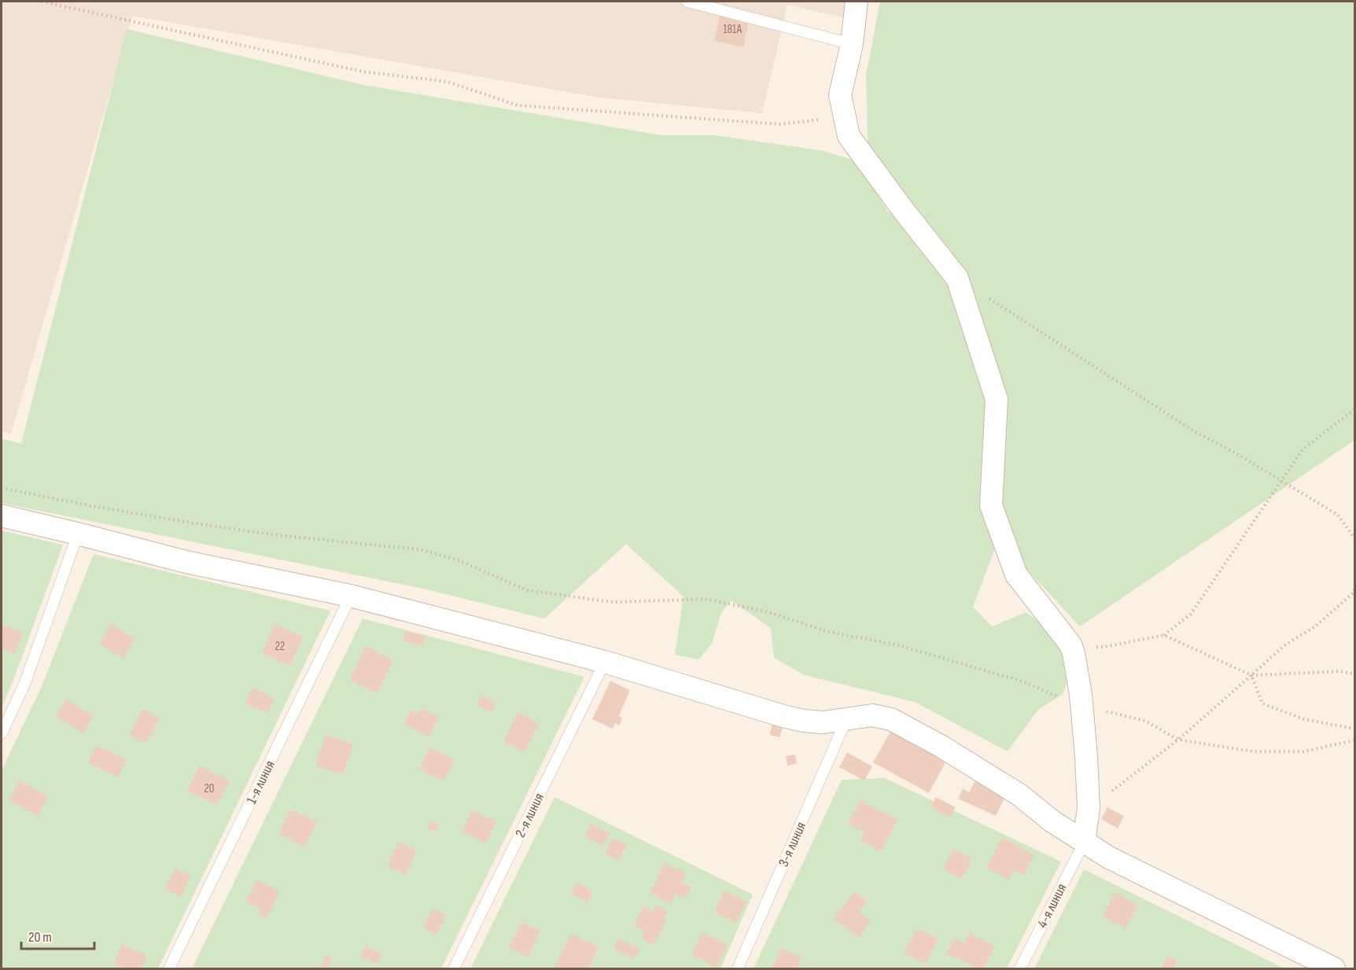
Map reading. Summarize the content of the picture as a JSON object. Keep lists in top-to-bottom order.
{
  "streets": {
    "lane": [
      "1-я линия",
      "2-я линия",
      "3-я линия",
      "4-я линия"
    ]
  },
  "house_numbers": ["181А", "22", "20"],
  "scale_bar": "20 m"
}
